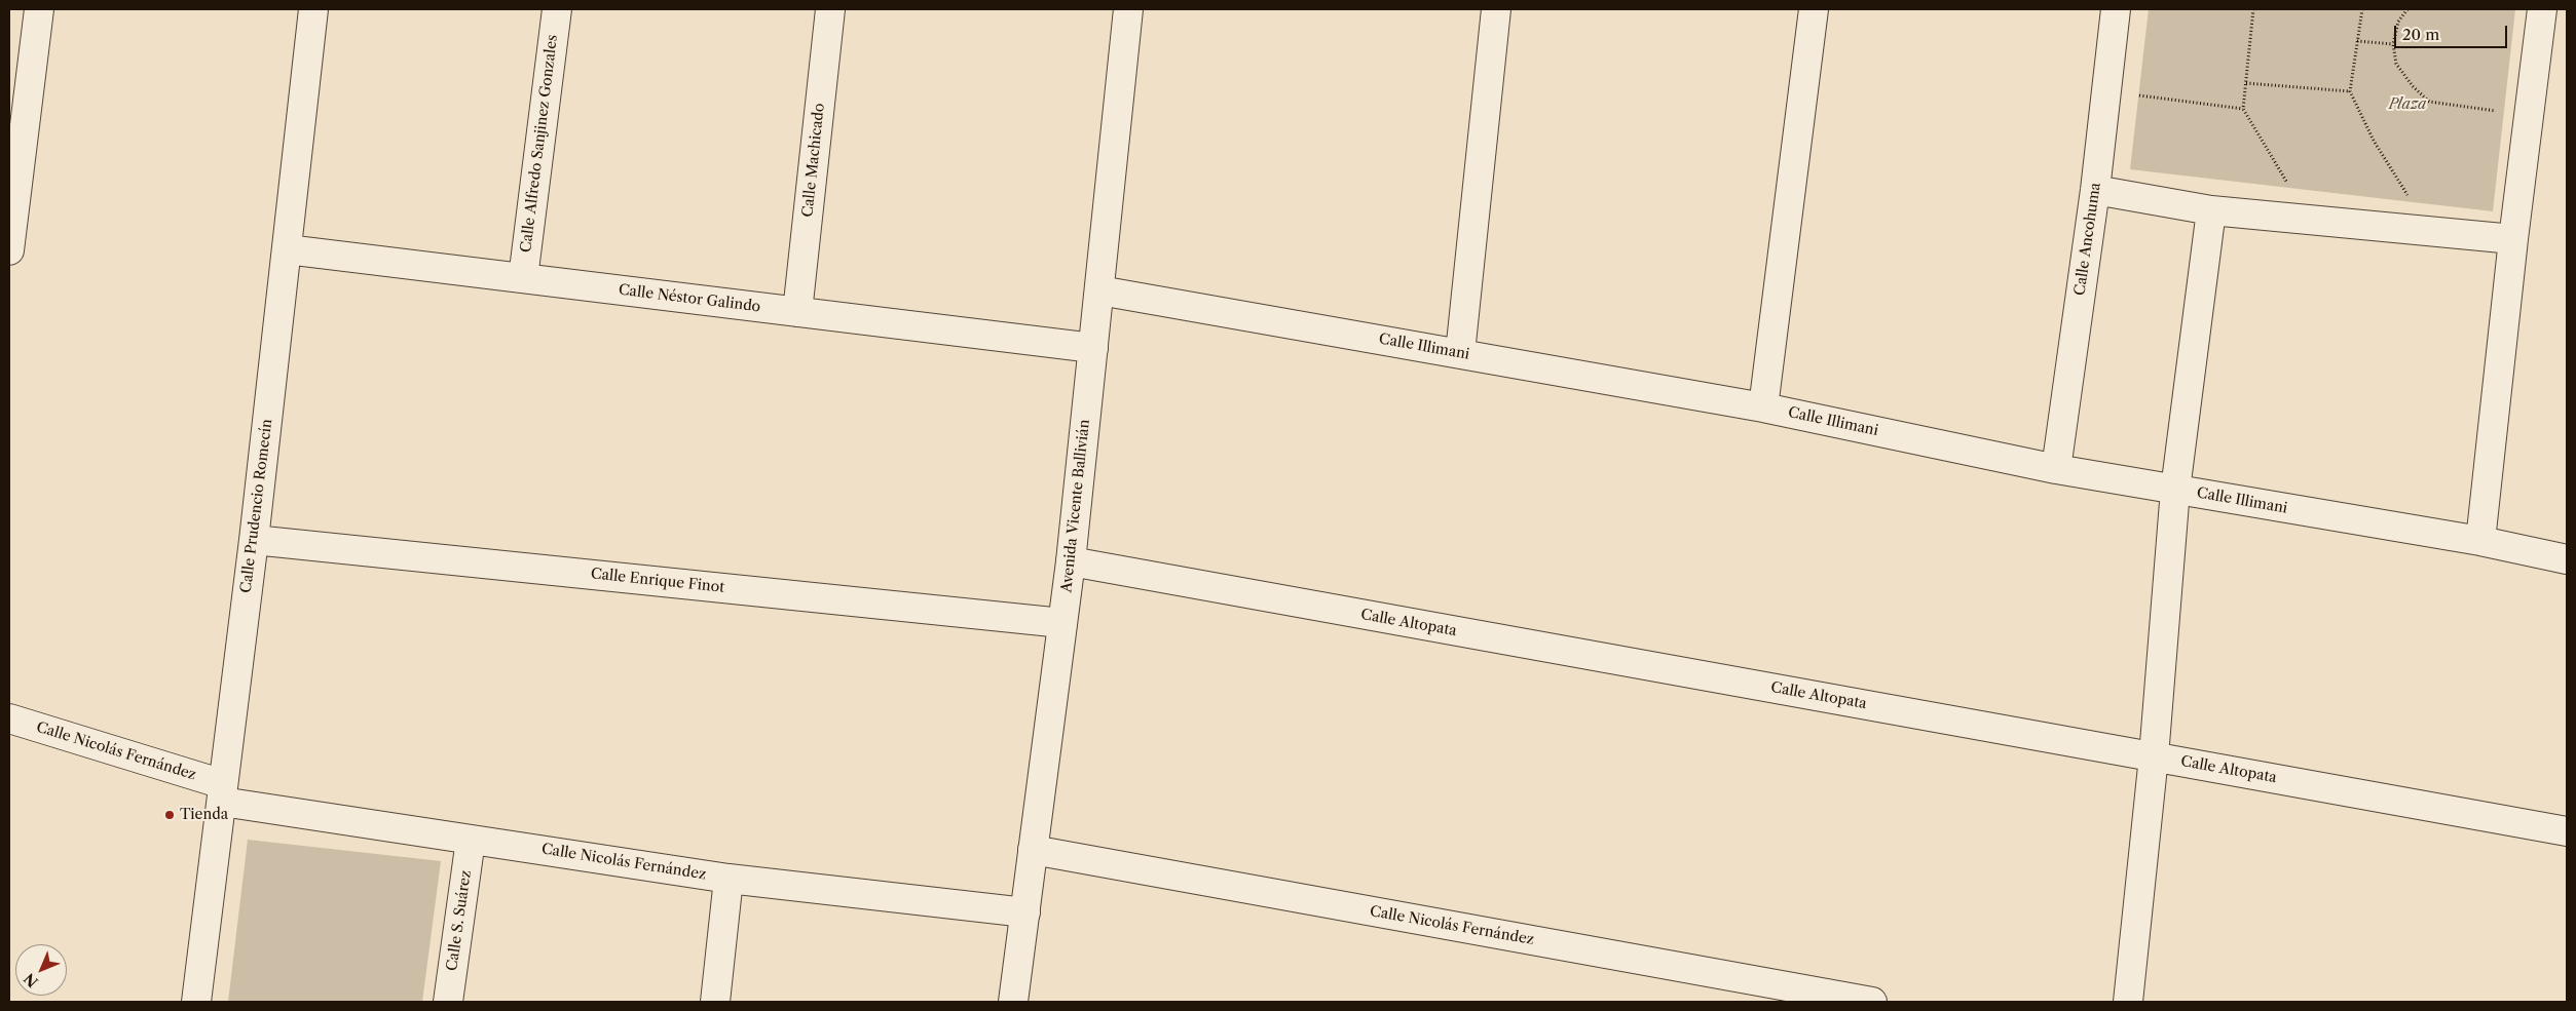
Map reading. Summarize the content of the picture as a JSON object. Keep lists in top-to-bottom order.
{
  "streets": {
    "street": [
      "Calle Alfredo Sanjinez Gonzales",
      "Calle Machicado",
      "Calle Ancohuma",
      "Calle Néstor Galindo",
      "Calle Illimani",
      "Calle Prudencio Romecín",
      "Avenida Vicente Ballivián",
      "Calle Enrique Finot",
      "Calle Altopata",
      "Calle Nicolás Fernández",
      "Calle S. Suárez"
    ]
  },
  "crossings": [
    ["Calle Alfredo Sanjinez Gonzales", "Calle Néstor Galindo"],
    ["Calle Machicado", "Calle Néstor Galindo"],
    ["Calle Ancohuma", "Calle Illimani"],
    ["Calle Néstor Galindo", "Calle Prudencio Romecín"],
    ["Calle Néstor Galindo", "Avenida Vicente Ballivián"],
    ["Calle Illimani", "Avenida Vicente Ballivián"],
    ["Calle Prudencio Romecín", "Calle Enrique Finot"],
    ["Calle Prudencio Romecín", "Calle Nicolás Fernández"],
    ["Avenida Vicente Ballivián", "Calle Enrique Finot"],
    ["Avenida Vicente Ballivián", "Calle Altopata"],
    ["Avenida Vicente Ballivián", "Calle Nicolás Fernández"],
    ["Calle Nicolás Fernández", "Calle S. Suárez"]
  ],
  "parks": ["Plaza"],
  "places": ["Tienda"],
  "scale_bar": "20 m",
  "north": "bottom left"
}
